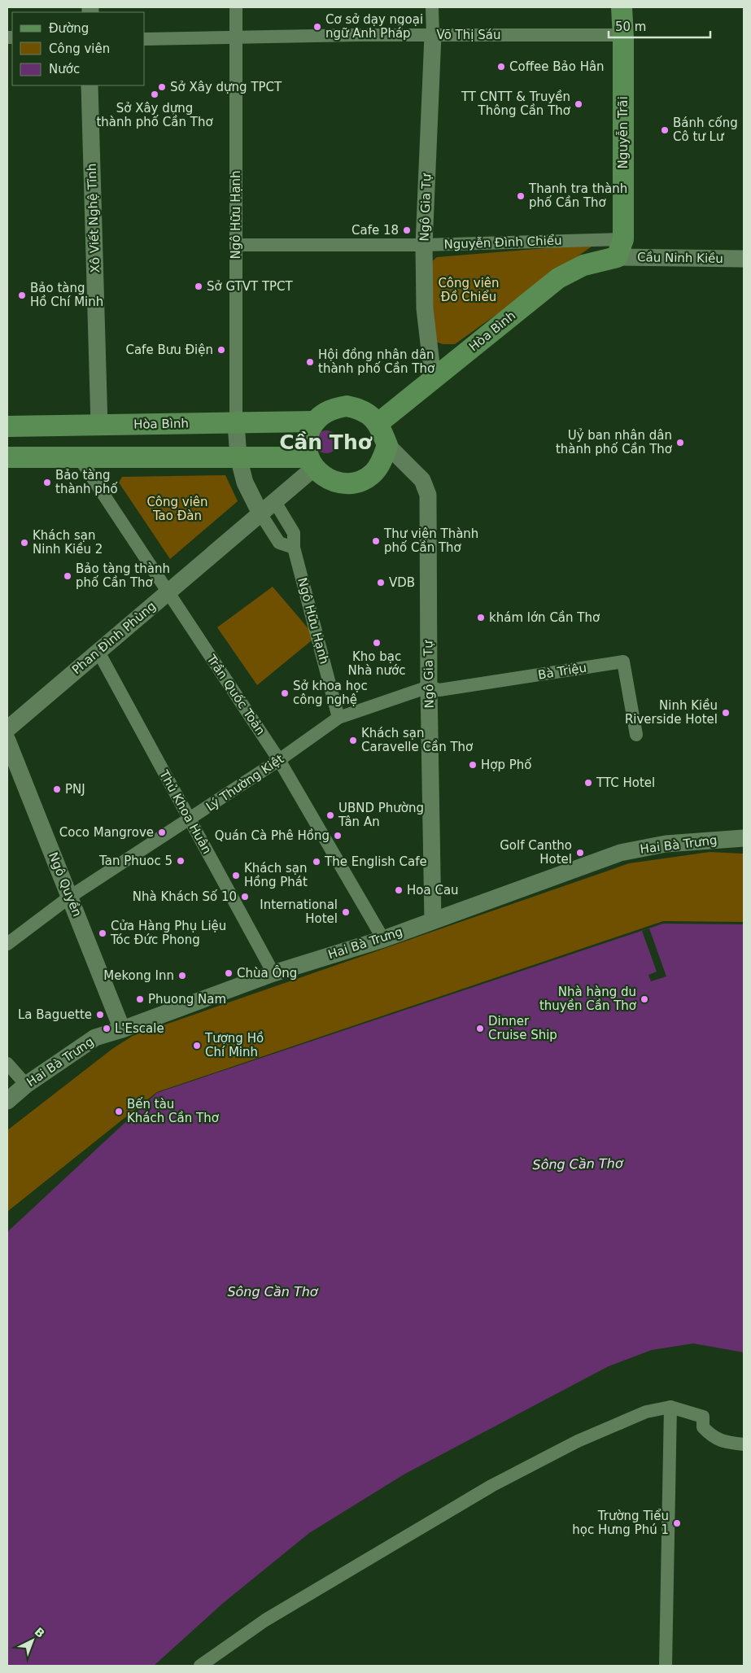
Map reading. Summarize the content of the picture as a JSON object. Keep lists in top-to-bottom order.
{
  "streets": {
    "main road": ["Nguyễn Trãi", "Hòa Bình"],
    "street": [
      "Võ Thị Sáu",
      "Ngô Gia Tự",
      "Ngô Hữu Hạnh",
      "Xô Viết Nghệ Tĩnh",
      "Nguyễn Đình Chiểu",
      "Cầu Ninh Kiều",
      "Phan Đình Phùng",
      "Bà Triệu",
      "Trần Quốc Toản",
      "Lý Thường Kiệt",
      "Thủ Khoa Huân",
      "Hai Bà Trưng",
      "Ngô Quyền"
    ]
  },
  "crossings": [
    ["Võ Thị Sáu", "Nguyễn Trãi"],
    ["Võ Thị Sáu", "Ngô Gia Tự"],
    ["Võ Thị Sáu", "Ngô Hữu Hạnh"],
    ["Nguyễn Trãi", "Nguyễn Đình Chiểu"],
    ["Nguyễn Trãi", "Cầu Ninh Kiều"],
    ["Nguyễn Trãi", "Hòa Bình"],
    ["Ngô Gia Tự", "Nguyễn Đình Chiểu"],
    ["Ngô Gia Tự", "Hòa Bình"],
    ["Ngô Gia Tự", "Phan Đình Phùng"],
    ["Ngô Gia Tự", "Bà Triệu"],
    ["Ngô Gia Tự", "Lý Thường Kiệt"],
    ["Ngô Gia Tự", "Hai Bà Trưng"],
    ["Ngô Hữu Hạnh", "Nguyễn Đình Chiểu"],
    ["Ngô Hữu Hạnh", "Hòa Bình"],
    ["Ngô Hữu Hạnh", "Phan Đình Phùng"],
    ["Ngô Hữu Hạnh", "Lý Thường Kiệt"],
    ["Xô Viết Nghệ Tĩnh", "Hòa Bình"],
    ["Nguyễn Đình Chiểu", "Cầu Ninh Kiều"],
    ["Nguyễn Đình Chiểu", "Hòa Bình"],
    ["Cầu Ninh Kiều", "Hòa Bình"],
    ["Hòa Bình", "Phan Đình Phùng"],
    ["Phan Đình Phùng", "Trần Quốc Toản"],
    ["Phan Đình Phùng", "Thủ Khoa Huân"],
    ["Bà Triệu", "Lý Thường Kiệt"],
    ["Trần Quốc Toản", "Lý Thường Kiệt"],
    ["Trần Quốc Toản", "Hai Bà Trưng"],
    ["Lý Thường Kiệt", "Thủ Khoa Huân"],
    ["Lý Thường Kiệt", "Ngô Quyền"],
    ["Thủ Khoa Huân", "Hai Bà Trưng"],
    ["Hai Bà Trưng", "Ngô Quyền"]
  ],
  "districts": ["Cần Thơ"],
  "water": ["Sông Cần Thơ"],
  "parks": ["Công viên Đồ Chiểu", "Công viên Tao Đàn"],
  "places": [
    "Cơ sở dạy ngoại ngữ Anh Pháp",
    "Coffee Bảo Hân",
    "Sở Xây dựng TPCT",
    "Sở Xây dựng thành phố Cần Thơ",
    "TT CNTT & Truyền Thông Cần Thơ",
    "Bánh cống Cô tư Lư",
    "Thanh tra thành phố Cần Thơ",
    "Cafe 18",
    "Sở GTVT TPCT",
    "Bảo tàng Hồ Chí Minh",
    "Cafe Bưu Điện",
    "Hội đồng nhân dân thành phố Cần Thơ",
    "Uỷ ban nhân dân thành phố Cần Thơ",
    "Bảo tàng thành phố",
    "Thư viện Thành phố Cần Thơ",
    "Khách sạn Ninh Kiều 2",
    "Bảo tàng thành phố Cần Thơ",
    "VDB",
    "khám lớn Cần Thơ",
    "Kho bạc Nhà nước",
    "Sở khoa học công nghệ",
    "Ninh Kiều Riverside Hotel",
    "Khách sạn Caravelle Cần Thơ",
    "Hợp Phố",
    "TTC Hotel",
    "PNJ",
    "UBND Phường Tân An",
    "Coco Mangrove",
    "Quán Cà Phê Hồng",
    "Golf Cantho Hotel",
    "Tan Phuoc 5",
    "The English Cafe",
    "Khách sạn Hồng Phát",
    "Hoa Cau",
    "Nhà Khách Số 10",
    "International Hotel",
    "Cửa Hàng Phụ Liệu Tóc Đức Phong",
    "Chùa Ông",
    "Mekong Inn",
    "Phuong Nam",
    "Nhà hàng du thuyền Cần Thơ",
    "La Baguette",
    "L'Escale",
    "Dinner Cruise Ship",
    "Tượng Hồ Chí Minh",
    "Bến tàu Khách Cần Thơ",
    "Trường Tiểu học Hưng Phú 1"
  ],
  "legend": ["Đường", "Công viên", "Nước"],
  "scale_bar": "50 m",
  "north": "top right"
}
